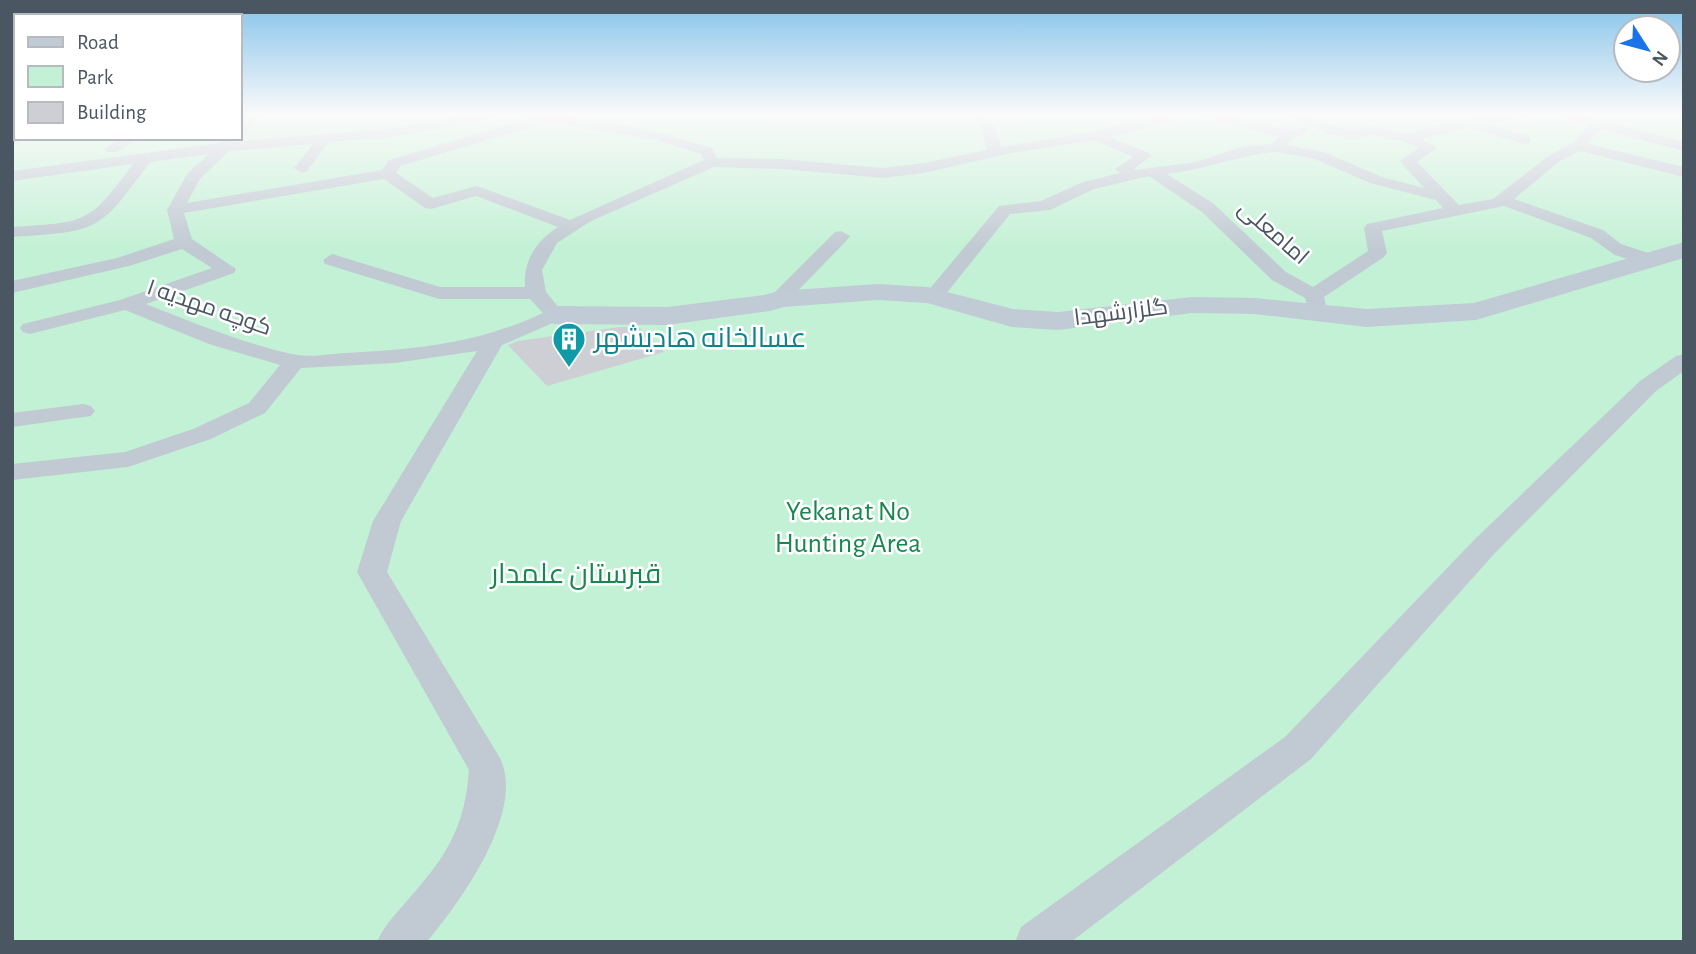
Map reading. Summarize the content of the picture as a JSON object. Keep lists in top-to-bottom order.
{
  "streets": {
    "main road": ["گلزارشهدا"],
    "street": ["امامعلی", "کوچه مهدیه ۱"]
  },
  "crossings": [
    ["امامعلی", "گلزارشهدا"],
    ["کوچه مهدیه ۱", "گلزارشهدا"]
  ],
  "parks": ["Yekanat No Hunting Area", "قبرستان علمدار"],
  "places": {
    "building": ["عسالخانه هادیشهر"]
  },
  "legend": ["Road", "Park", "Building"],
  "north": "bottom right"
}
